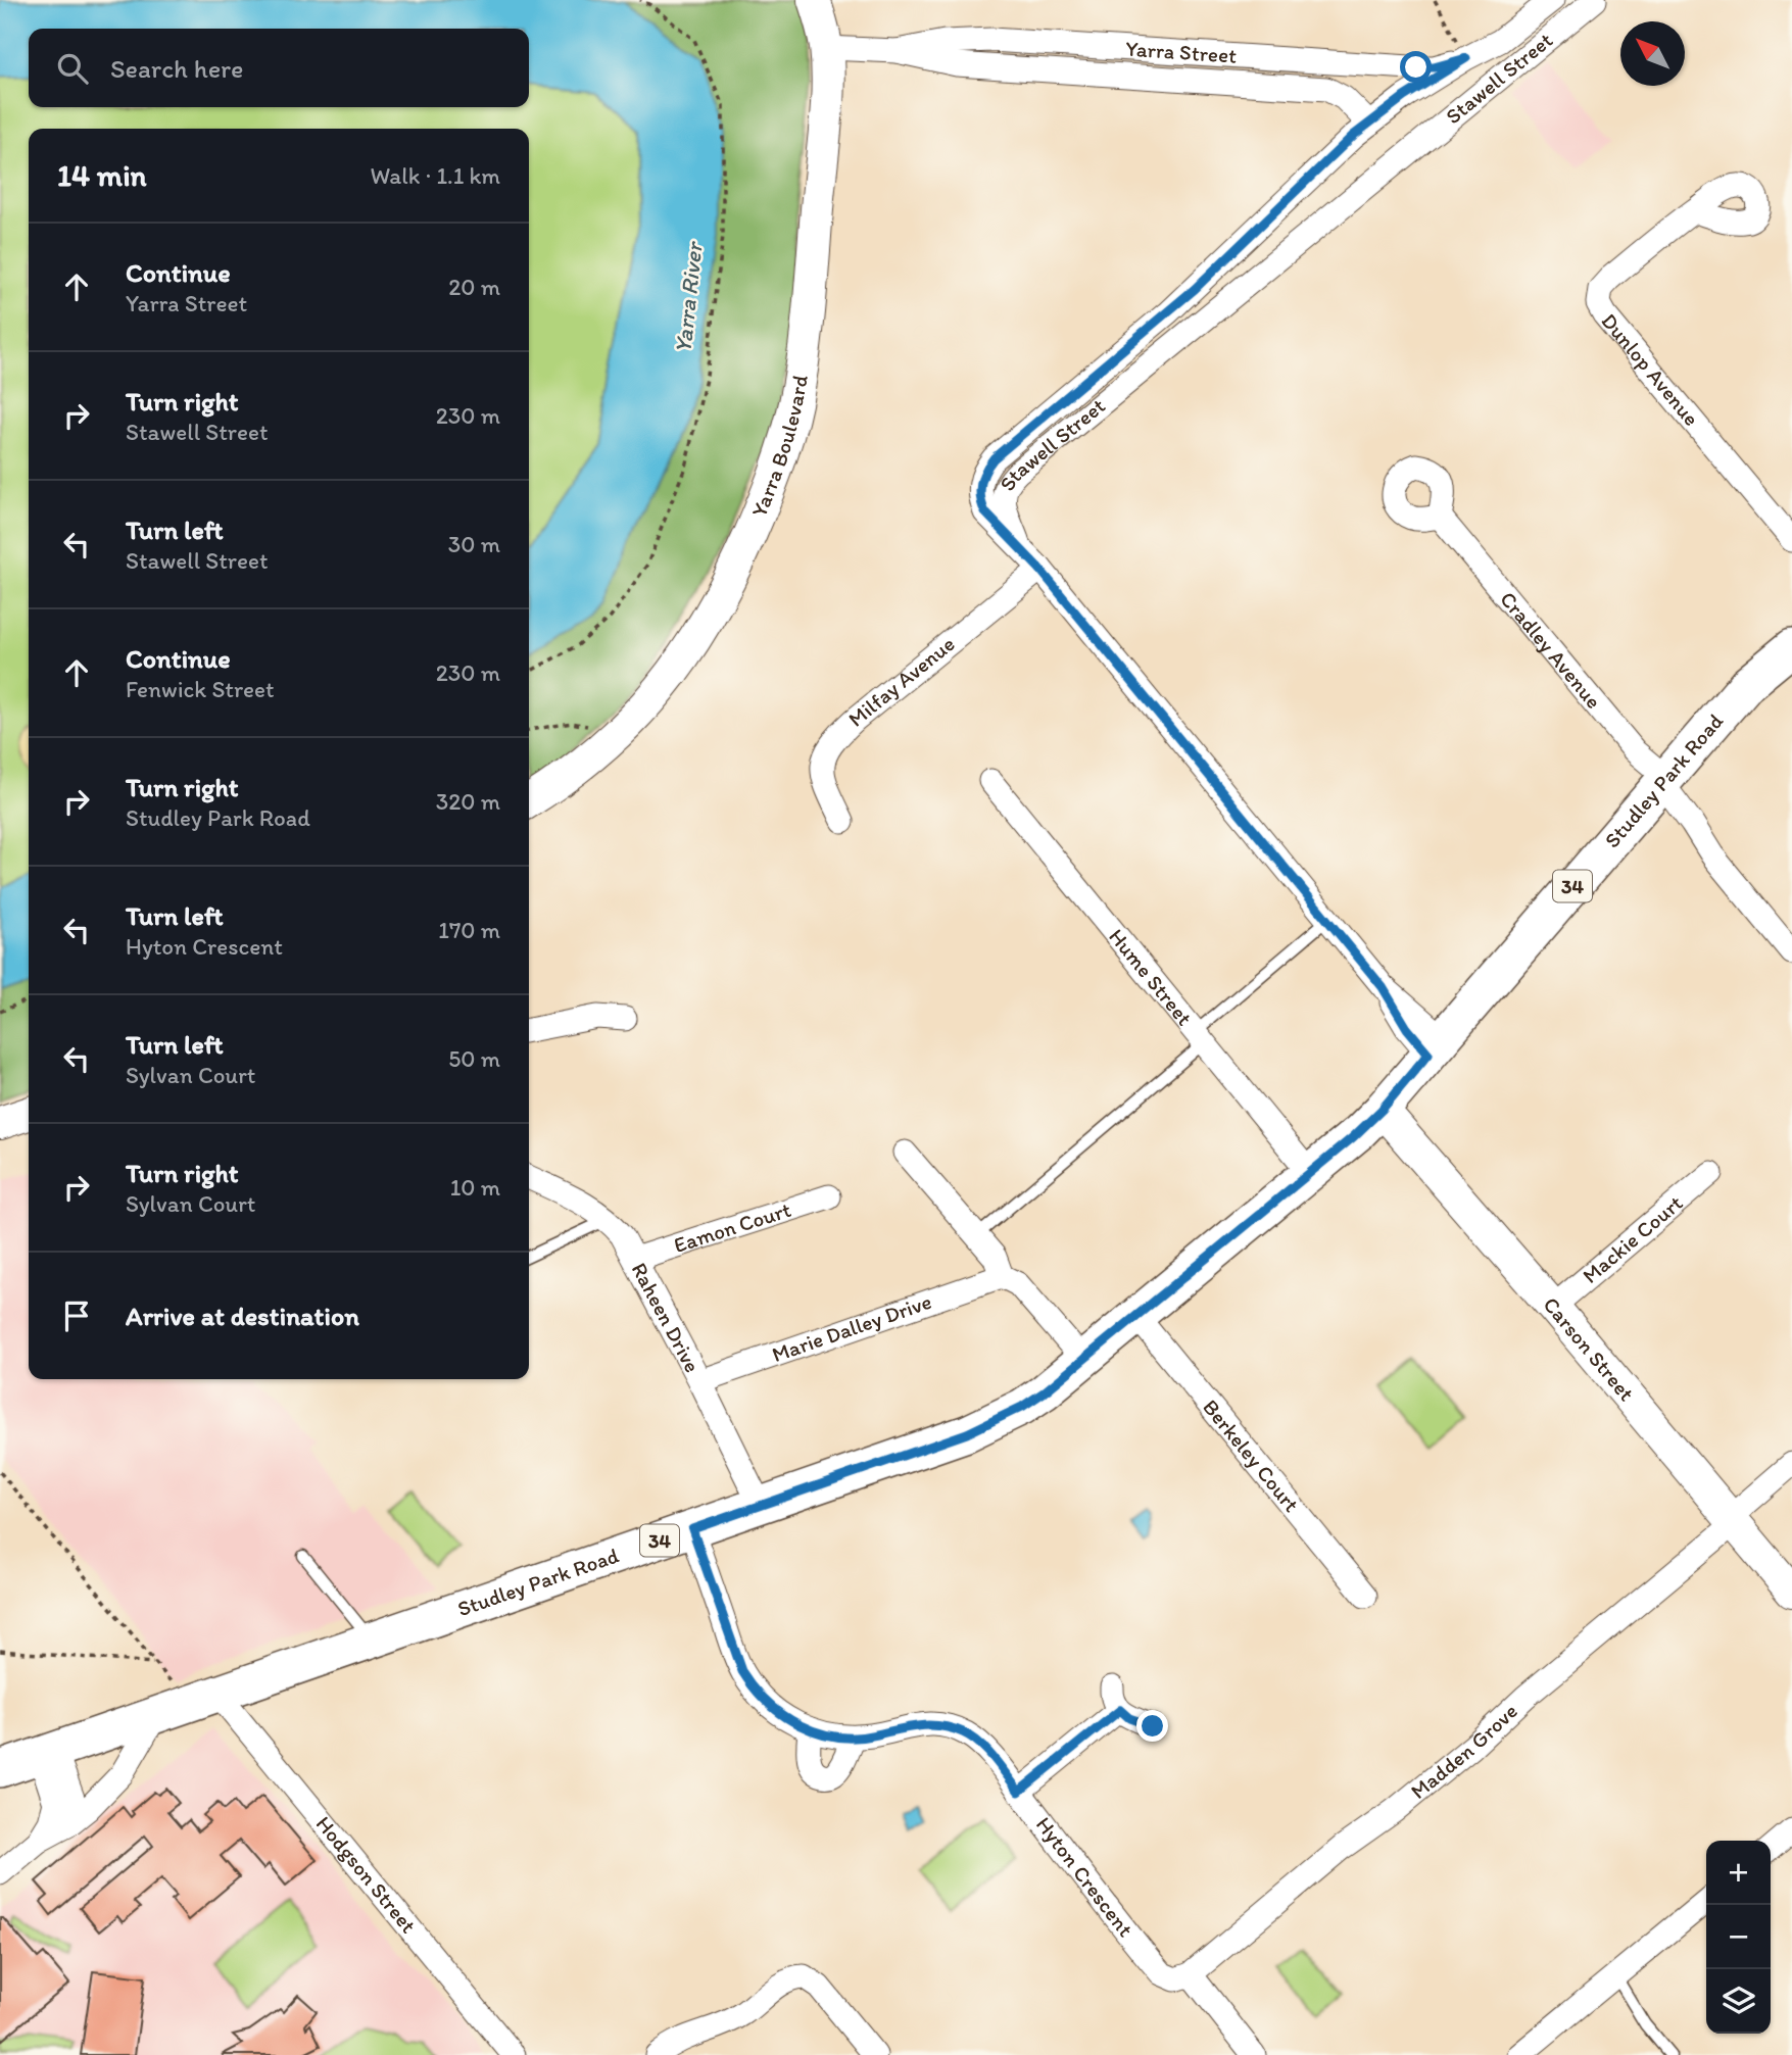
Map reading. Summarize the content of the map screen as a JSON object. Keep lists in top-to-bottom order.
{
  "streets": {
    "main road": [
      "Yarra Boulevard",
      "Studley Park Road",
      "34",
      "Carson Street"
    ],
    "street": [
      "Yarra Street",
      "Stawell Street",
      "Dunlop Avenue",
      "Cradley Avenue",
      "Milfay Avenue",
      "Hume Street",
      "Eamon Court",
      "Mackie Court",
      "Raheen Drive",
      "Marie Dalley Drive",
      "Berkeley Court",
      "Madden Grove",
      "Hodgson Street",
      "Hyton Crescent"
    ]
  },
  "crossings": [
    ["Yarra Street", "Stawell Street"],
    ["Yarra Street", "Yarra Boulevard"],
    ["Cradley Avenue", "Studley Park Road"],
    ["Studley Park Road", "Hume Street"],
    ["Studley Park Road", "Raheen Drive"],
    ["Studley Park Road", "Carson Street"],
    ["Studley Park Road", "Berkeley Court"],
    ["Studley Park Road", "Hodgson Street"],
    ["Studley Park Road", "Hyton Crescent"],
    ["Eamon Court", "Raheen Drive"],
    ["Mackie Court", "Carson Street"],
    ["Raheen Drive", "Marie Dalley Drive"],
    ["Carson Street", "Madden Grove"],
    ["Madden Grove", "Hyton Crescent"]
  ],
  "water": ["Yarra River"],
  "north": "top left",
  "page": {
    "search": "Search here",
    "heading": ["14 min", "Walk · 1.1 km"],
    "list": [
      ["Continue", "Yarra Street", "20 m"],
      ["Turn right", "Stawell Street", "230 m"],
      ["Turn left", "Stawell Street", "30 m"],
      ["Continue", "Fenwick Street", "230 m"],
      ["Turn right", "Studley Park Road", "320 m"],
      ["Turn left", "Hyton Crescent", "170 m"],
      ["Turn left", "Sylvan Court", "50 m"],
      ["Turn right", "Sylvan Court", "10 m"],
      "Arrive at destination"
    ],
    "map_buttons": ["+", "−"]
  }
}
